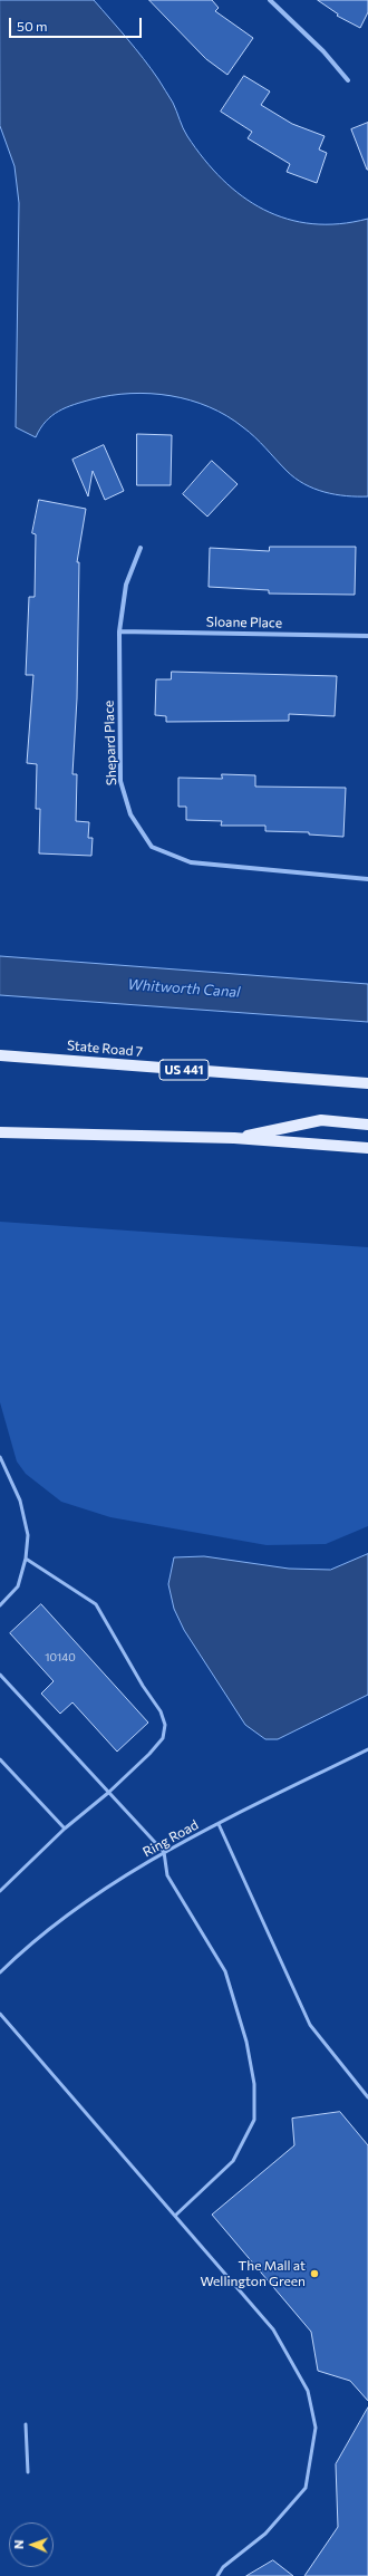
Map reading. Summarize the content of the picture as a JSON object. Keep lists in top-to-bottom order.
{
  "streets": {
    "main road": ["State Road 7", "US 441"],
    "street": ["Sloane Place", "Shepard Place"],
    "lane": ["Ring Road"]
  },
  "crossings": [
    ["Sloane Place", "Shepard Place"]
  ],
  "water": ["Whitworth Canal"],
  "places": ["The Mall at Wellington Green"],
  "house_numbers": ["10140"],
  "scale_bar": "50 m",
  "north": "left"
}
